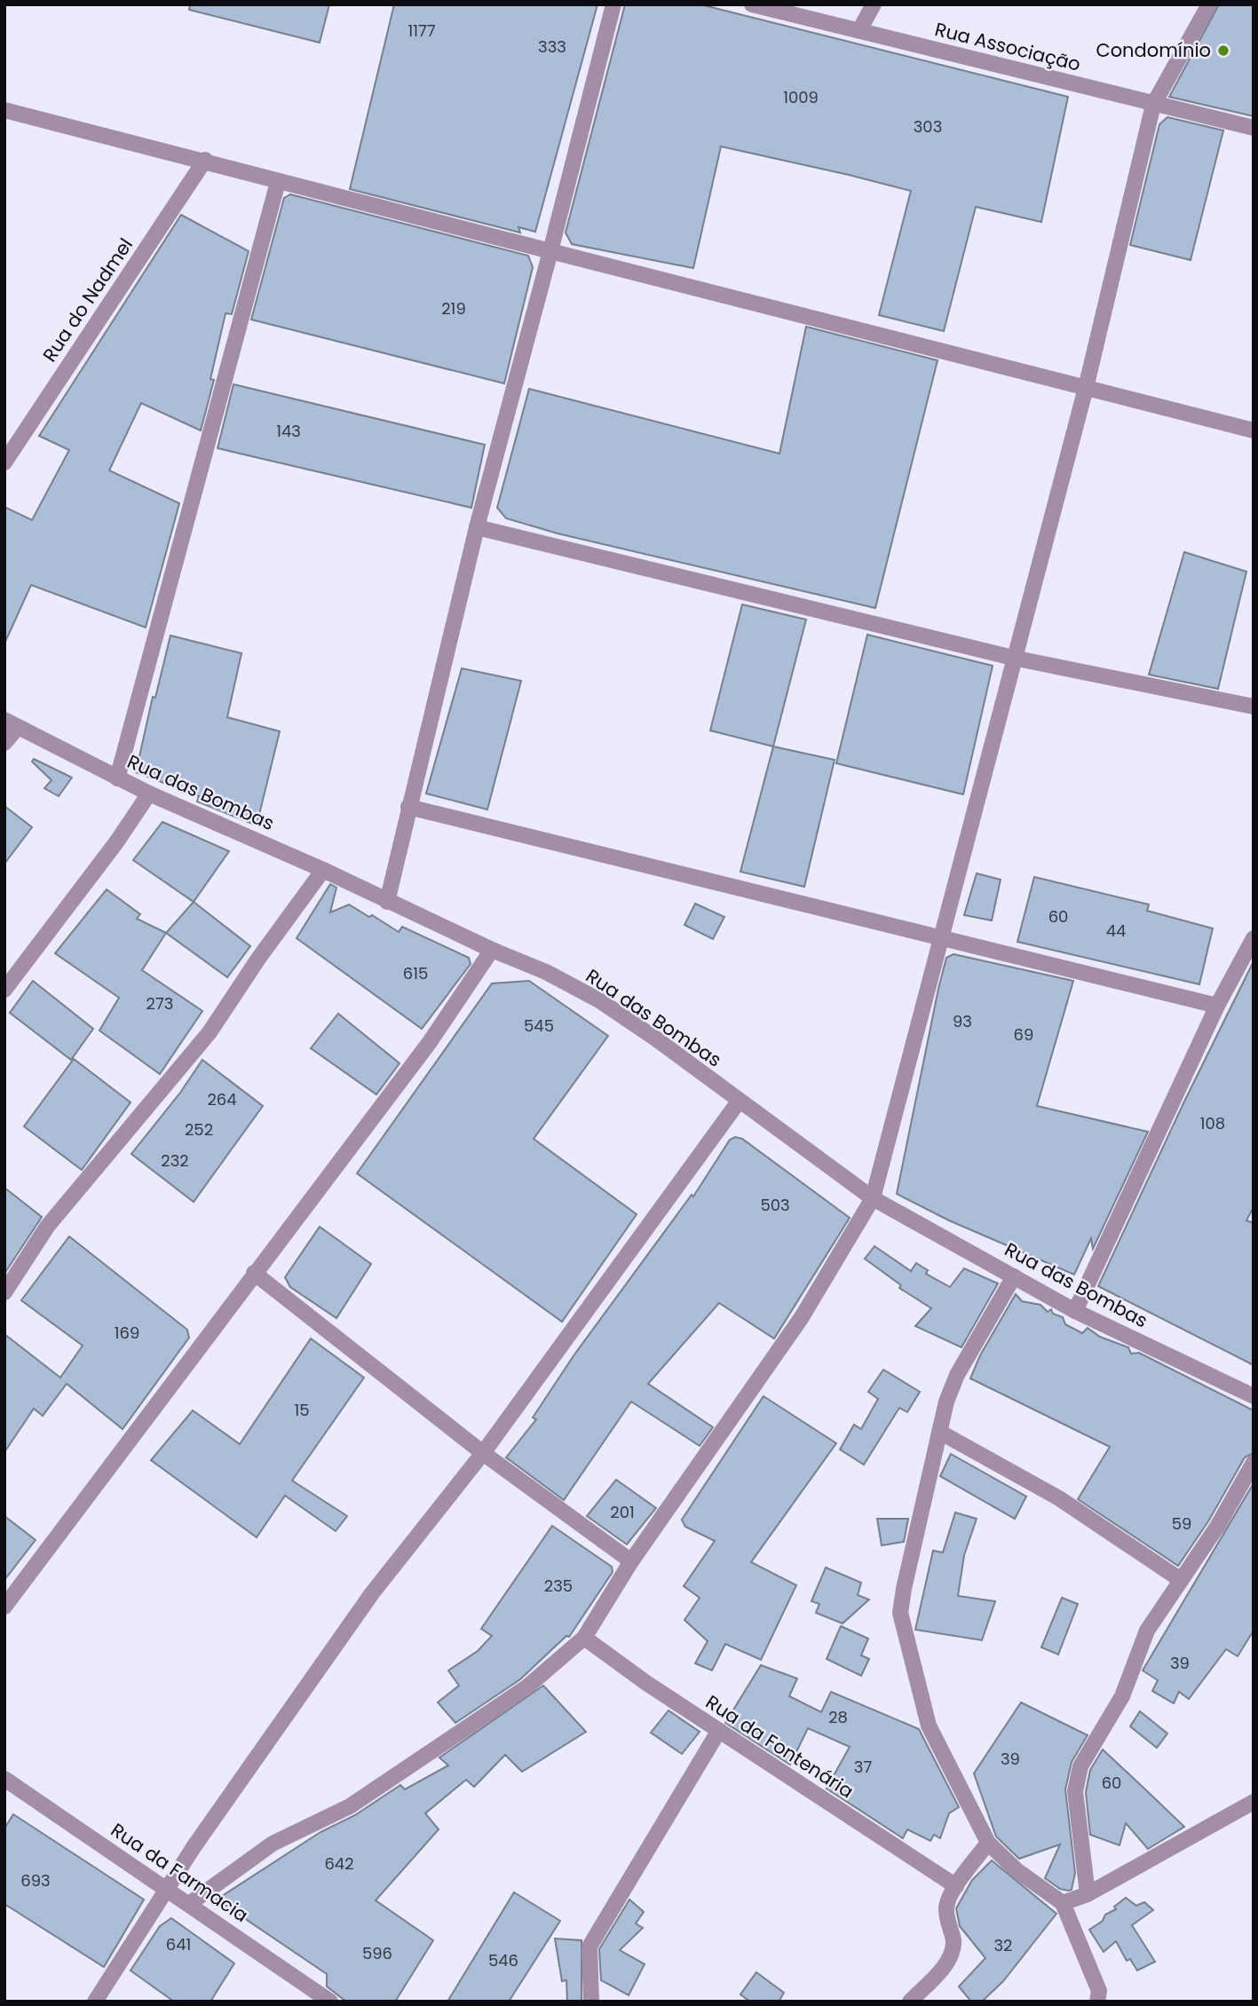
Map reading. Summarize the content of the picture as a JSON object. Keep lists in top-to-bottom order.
{
  "streets": {
    "street": [
      "Rua Associação",
      "Rua do Nadmel",
      "Rua das Bombas",
      "Rua da Fontenária",
      "Rua da Farmacia"
    ]
  },
  "places": ["Condomínio"],
  "house_numbers": [
    "1177",
    "333",
    "1009",
    "303",
    "219",
    "143",
    "60",
    "44",
    "615",
    "273",
    "93",
    "545",
    "69",
    "264",
    "108",
    "252",
    "232",
    "503",
    "169",
    "15",
    "201",
    "59",
    "235",
    "39",
    "28",
    "39",
    "37",
    "60",
    "642",
    "693",
    "641",
    "32",
    "596",
    "546"
  ]
}
